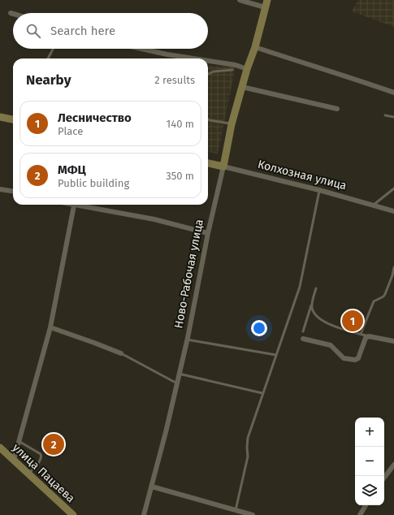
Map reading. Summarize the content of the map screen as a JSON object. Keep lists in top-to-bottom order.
{
  "streets": {
    "street": ["Колхозная улица", "Ново-Рабочая улица", "улица Пацаева"]
  },
  "crossings": [
    ["Колхозная улица", "Ново-Рабочая улица"]
  ],
  "page": {
    "search": "Search here",
    "heading": ["Nearby", "2 results"],
    "list": [
      {
        "mark": "1",
        "name": "Лесничество",
        "note": "Place",
        "value": "140 m"
      },
      {
        "mark": "2",
        "name": "МФЦ",
        "note": "Public building",
        "value": "350 m"
      }
    ],
    "pins": ["1", "2"],
    "map_buttons": ["+", "−"]
  }
}
